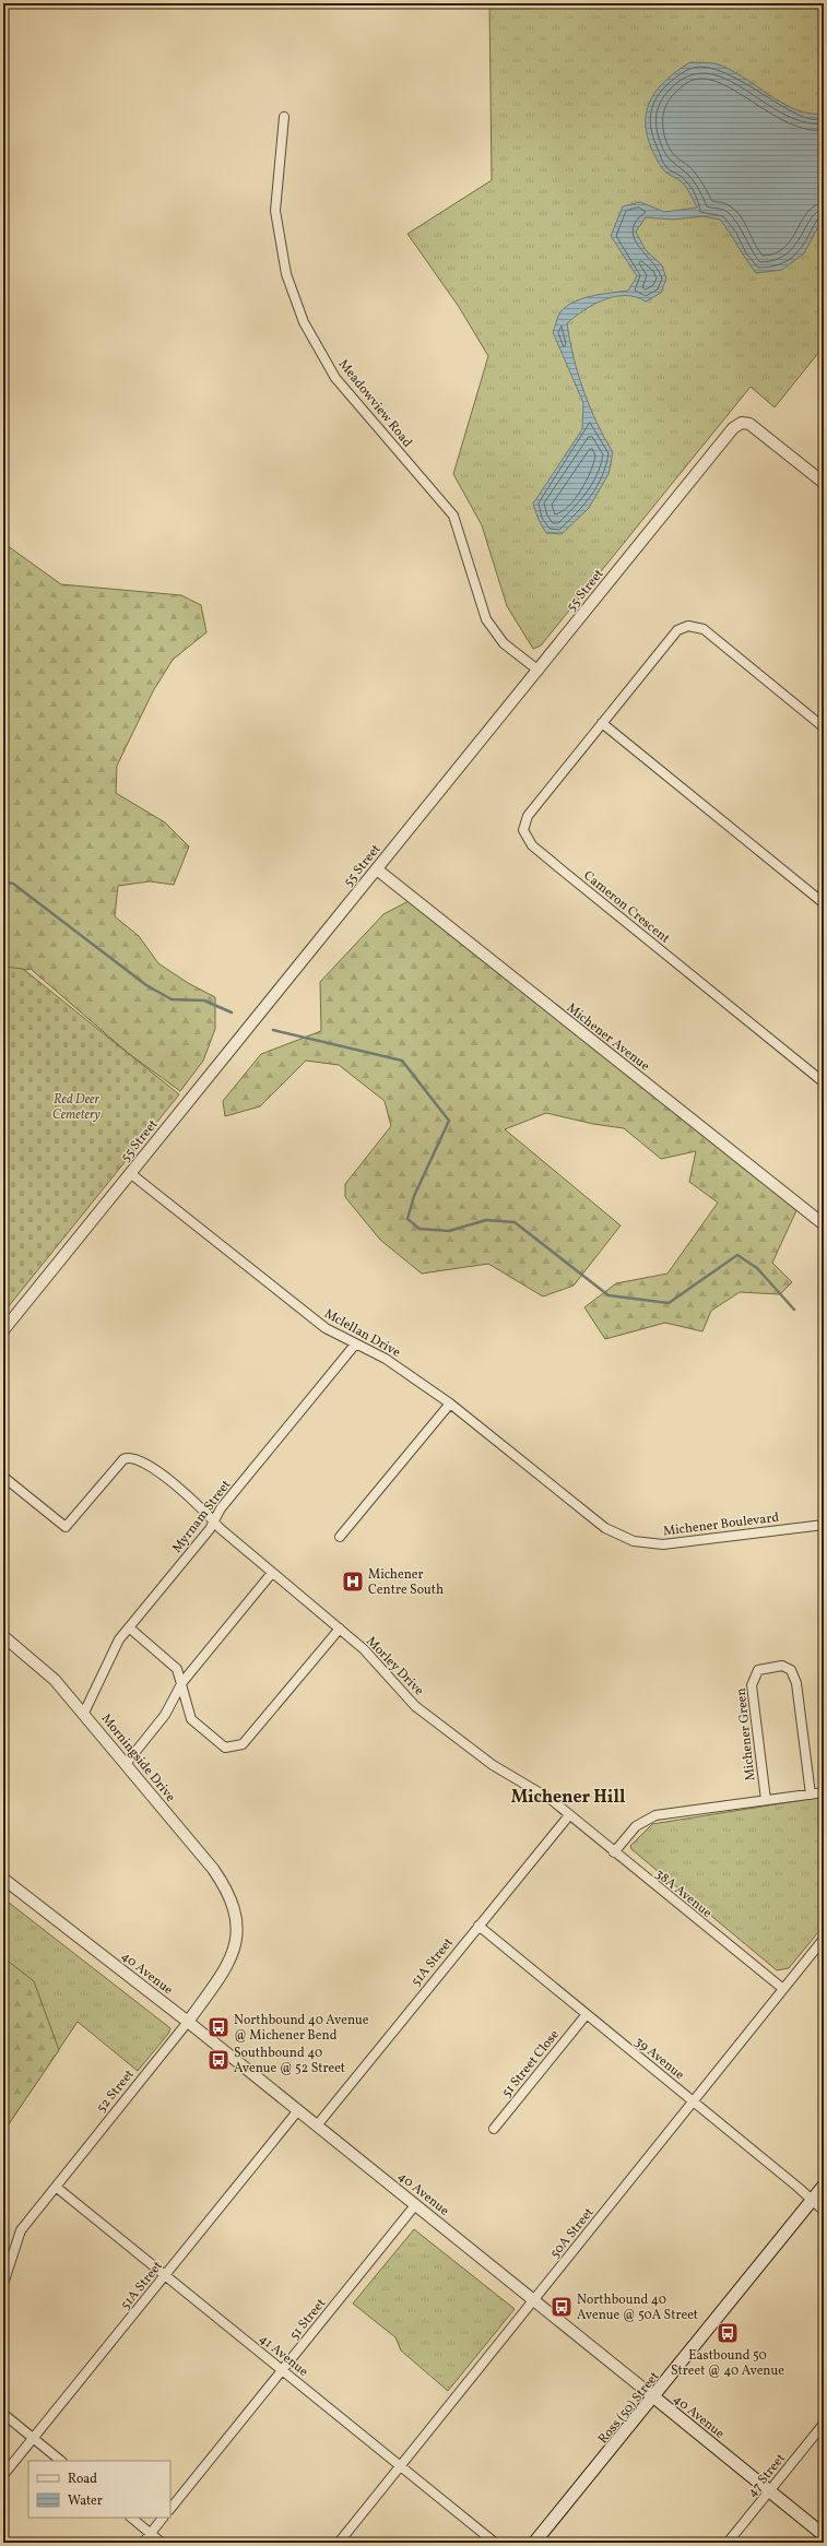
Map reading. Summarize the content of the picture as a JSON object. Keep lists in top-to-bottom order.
{
  "streets": {
    "main road": ["40 Avenue", "Ross (50) Street"],
    "street": [
      "Meadowview Road",
      "55 Street",
      "Cameron Crescent",
      "Michener Avenue",
      "Mclellan Drive",
      "Myrnam Street",
      "Michener Boulevard",
      "Morley Drive",
      "Michener Green",
      "Morningside Drive",
      "38A Avenue",
      "51A Street",
      "39 Avenue",
      "51 Street Close",
      "52 Street",
      "50A Street",
      "51 Street",
      "41 Avenue",
      "47 Street"
    ]
  },
  "crossings": [
    ["Meadowview Road", "55 Street"],
    ["55 Street", "Michener Avenue"],
    ["55 Street", "Mclellan Drive"],
    ["Mclellan Drive", "Myrnam Street"],
    ["Mclellan Drive", "Michener Boulevard"],
    ["Myrnam Street", "Morley Drive"],
    ["Myrnam Street", "Morningside Drive"],
    ["Morley Drive", "38A Avenue"],
    ["Morley Drive", "51A Street"],
    ["Morningside Drive", "52 Street"],
    ["38A Avenue", "51A Street"],
    ["38A Avenue", "50A Street"],
    ["51A Street", "40 Avenue"],
    ["51A Street", "39 Avenue"],
    ["51A Street", "41 Avenue"],
    ["40 Avenue", "52 Street"],
    ["40 Avenue", "50A Street"],
    ["40 Avenue", "51 Street"],
    ["40 Avenue", "Ross (50) Street"],
    ["40 Avenue", "47 Street"],
    ["39 Avenue", "51 Street Close"],
    ["39 Avenue", "50A Street"],
    ["39 Avenue", "Ross (50) Street"],
    ["52 Street", "41 Avenue"],
    ["50A Street", "41 Avenue"],
    ["51 Street", "41 Avenue"]
  ],
  "districts": ["Michener Hill"],
  "parks": ["Red Deer Cemetery"],
  "places": {
    "hospital": ["Michener Centre South"],
    "bus stop": [
      "Northbound 40 Avenue @ Michener Bend",
      "Southbound 40 Avenue @ 52 Street",
      "Northbound 40 Avenue @ 50A Street",
      "Eastbound 50 Street @ 40 Avenue"
    ]
  },
  "legend": ["Road", "Water"]
}
